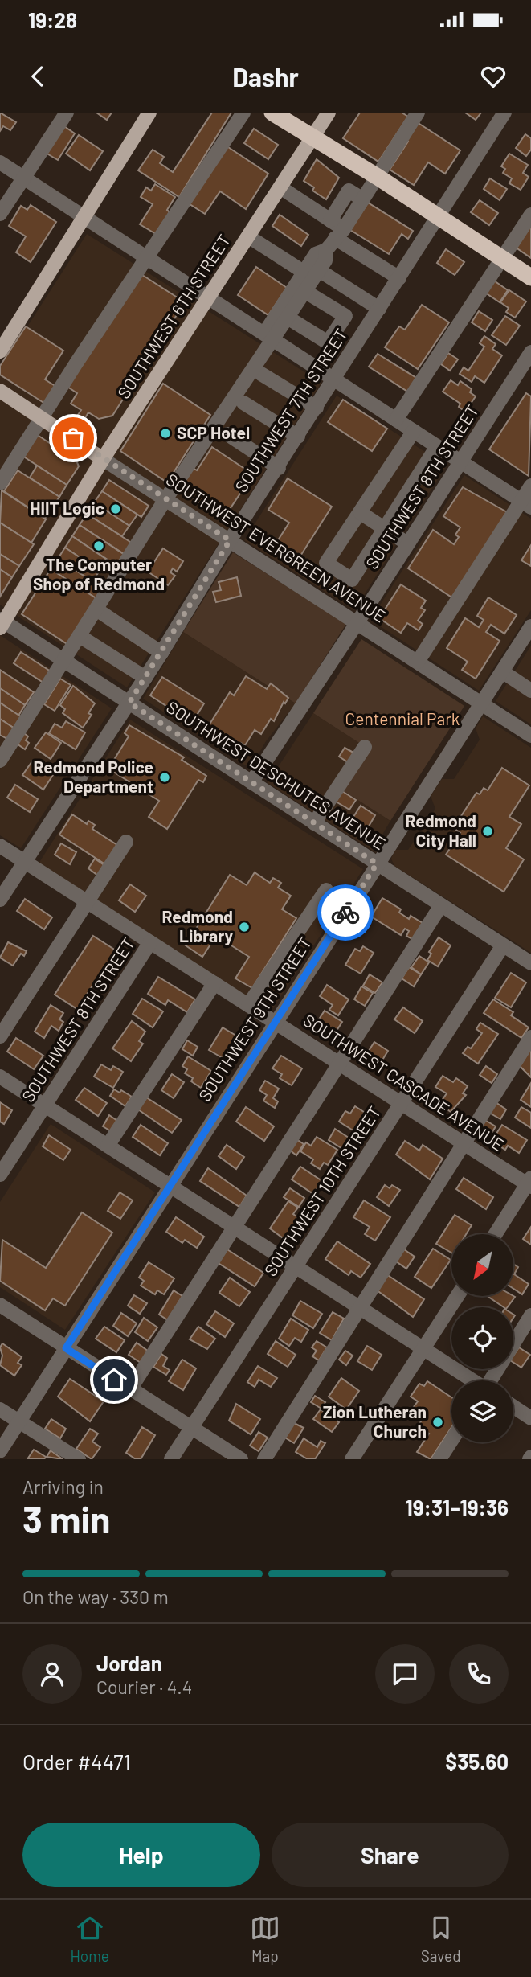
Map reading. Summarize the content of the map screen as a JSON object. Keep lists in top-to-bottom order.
{
  "streets": {
    "main road": ["SOUTHWEST 6TH STREET", "SOUTHWEST EVERGREEN AVENUE"],
    "street": [
      "SOUTHWEST 7TH STREET",
      "SOUTHWEST 8TH STREET",
      "SOUTHWEST DESCHUTES AVENUE",
      "SOUTHWEST 9TH STREET",
      "SOUTHWEST CASCADE AVENUE",
      "SOUTHWEST 10TH STREET"
    ]
  },
  "crossings": [
    ["SOUTHWEST 6TH STREET", "SOUTHWEST EVERGREEN AVENUE"],
    ["SOUTHWEST 6TH STREET", "SOUTHWEST DESCHUTES AVENUE"],
    ["SOUTHWEST 7TH STREET", "SOUTHWEST EVERGREEN AVENUE"],
    ["SOUTHWEST 7TH STREET", "SOUTHWEST DESCHUTES AVENUE"],
    ["SOUTHWEST 7TH STREET", "SOUTHWEST CASCADE AVENUE"],
    ["SOUTHWEST 8TH STREET", "SOUTHWEST EVERGREEN AVENUE"],
    ["SOUTHWEST 8TH STREET", "SOUTHWEST DESCHUTES AVENUE"],
    ["SOUTHWEST 8TH STREET", "SOUTHWEST CASCADE AVENUE"],
    ["SOUTHWEST EVERGREEN AVENUE", "SOUTHWEST 9TH STREET"],
    ["SOUTHWEST DESCHUTES AVENUE", "SOUTHWEST 9TH STREET"],
    ["SOUTHWEST DESCHUTES AVENUE", "SOUTHWEST 10TH STREET"],
    ["SOUTHWEST 9TH STREET", "SOUTHWEST CASCADE AVENUE"],
    ["SOUTHWEST CASCADE AVENUE", "SOUTHWEST 10TH STREET"]
  ],
  "parks": ["Centennial Park"],
  "places": [
    "SCP Hotel",
    "HIIT Logic",
    "The Computer Shop of Redmond",
    "Redmond Police Department",
    "Redmond City Hall",
    "Redmond Library",
    "Zion Lutheran Church"
  ],
  "north": "bottom left",
  "page": {
    "status": "19:28",
    "header": "Dashr",
    "heading": ["3 min", "Arriving in", "19:31–19:36"],
    "panel": [
      "Jordan",
      "Courier · 4.4",
      "Order #4471",
      "$35.60"
    ],
    "bar": "On the way · 330 m",
    "buttons": ["Help", "Share"],
    "tabs": ["Home", "Map", "Saved"]
  }
}
